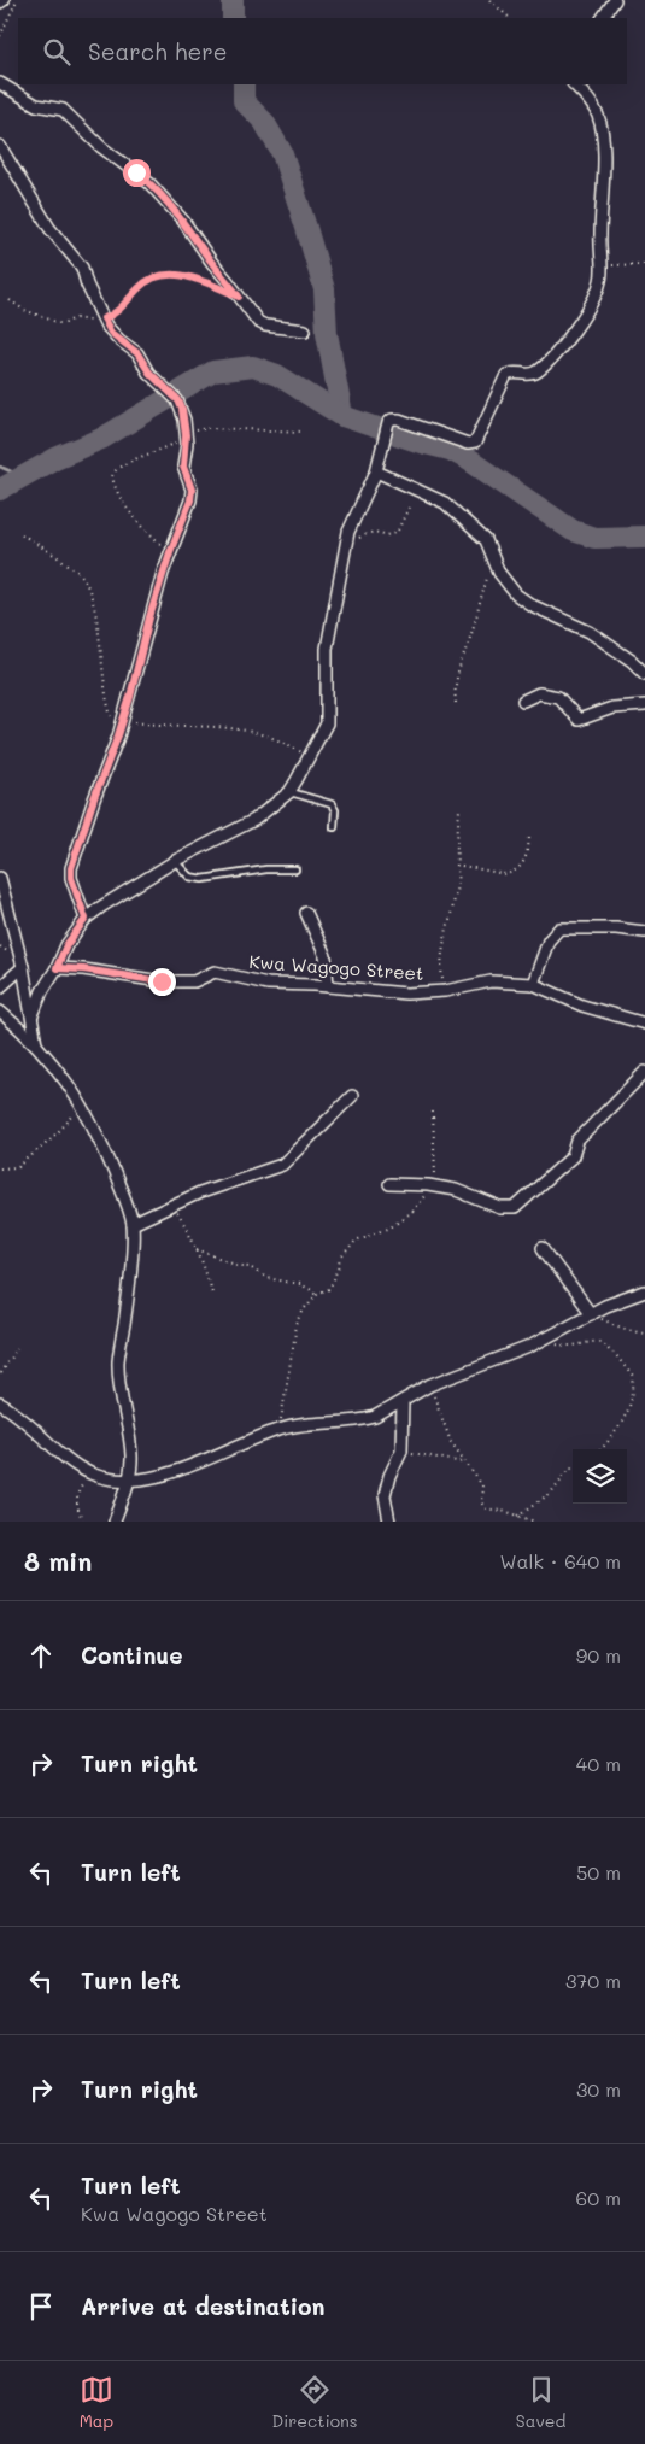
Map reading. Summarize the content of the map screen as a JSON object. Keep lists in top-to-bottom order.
{
  "streets": {
    "street": ["Kwa Wagogo Street"]
  },
  "page": {
    "search": "Search here",
    "heading": ["8 min", "Walk · 640 m"],
    "list": [
      ["Continue", "90 m"],
      ["Turn right", "40 m"],
      ["Turn left", "50 m"],
      ["Turn left", "370 m"],
      ["Turn right", "30 m"],
      ["Turn left", "Kwa Wagogo Street", "60 m"],
      "Arrive at destination"
    ],
    "nav": ["Map", "Directions", "Saved"]
  }
}
